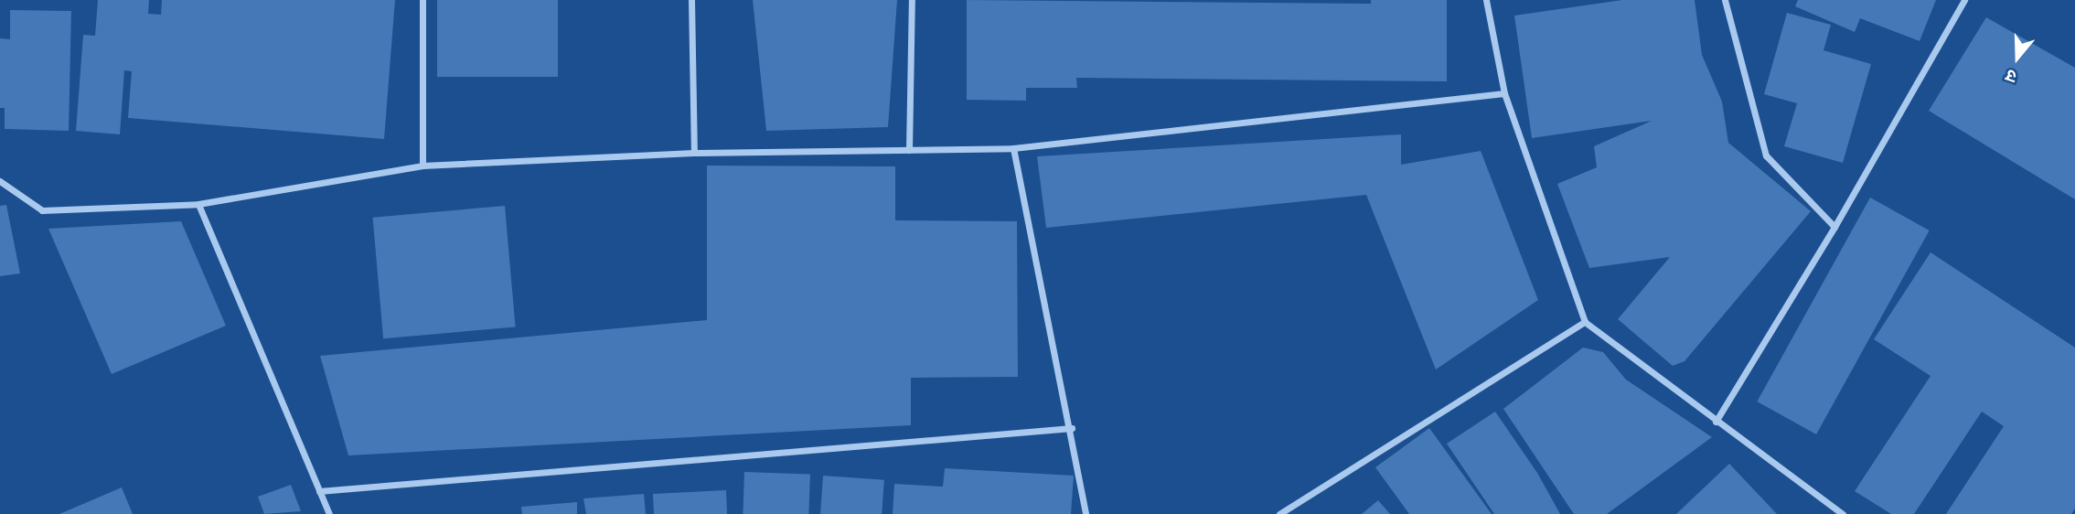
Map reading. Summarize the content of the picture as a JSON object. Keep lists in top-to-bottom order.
{
  "north": "bottom"
}
